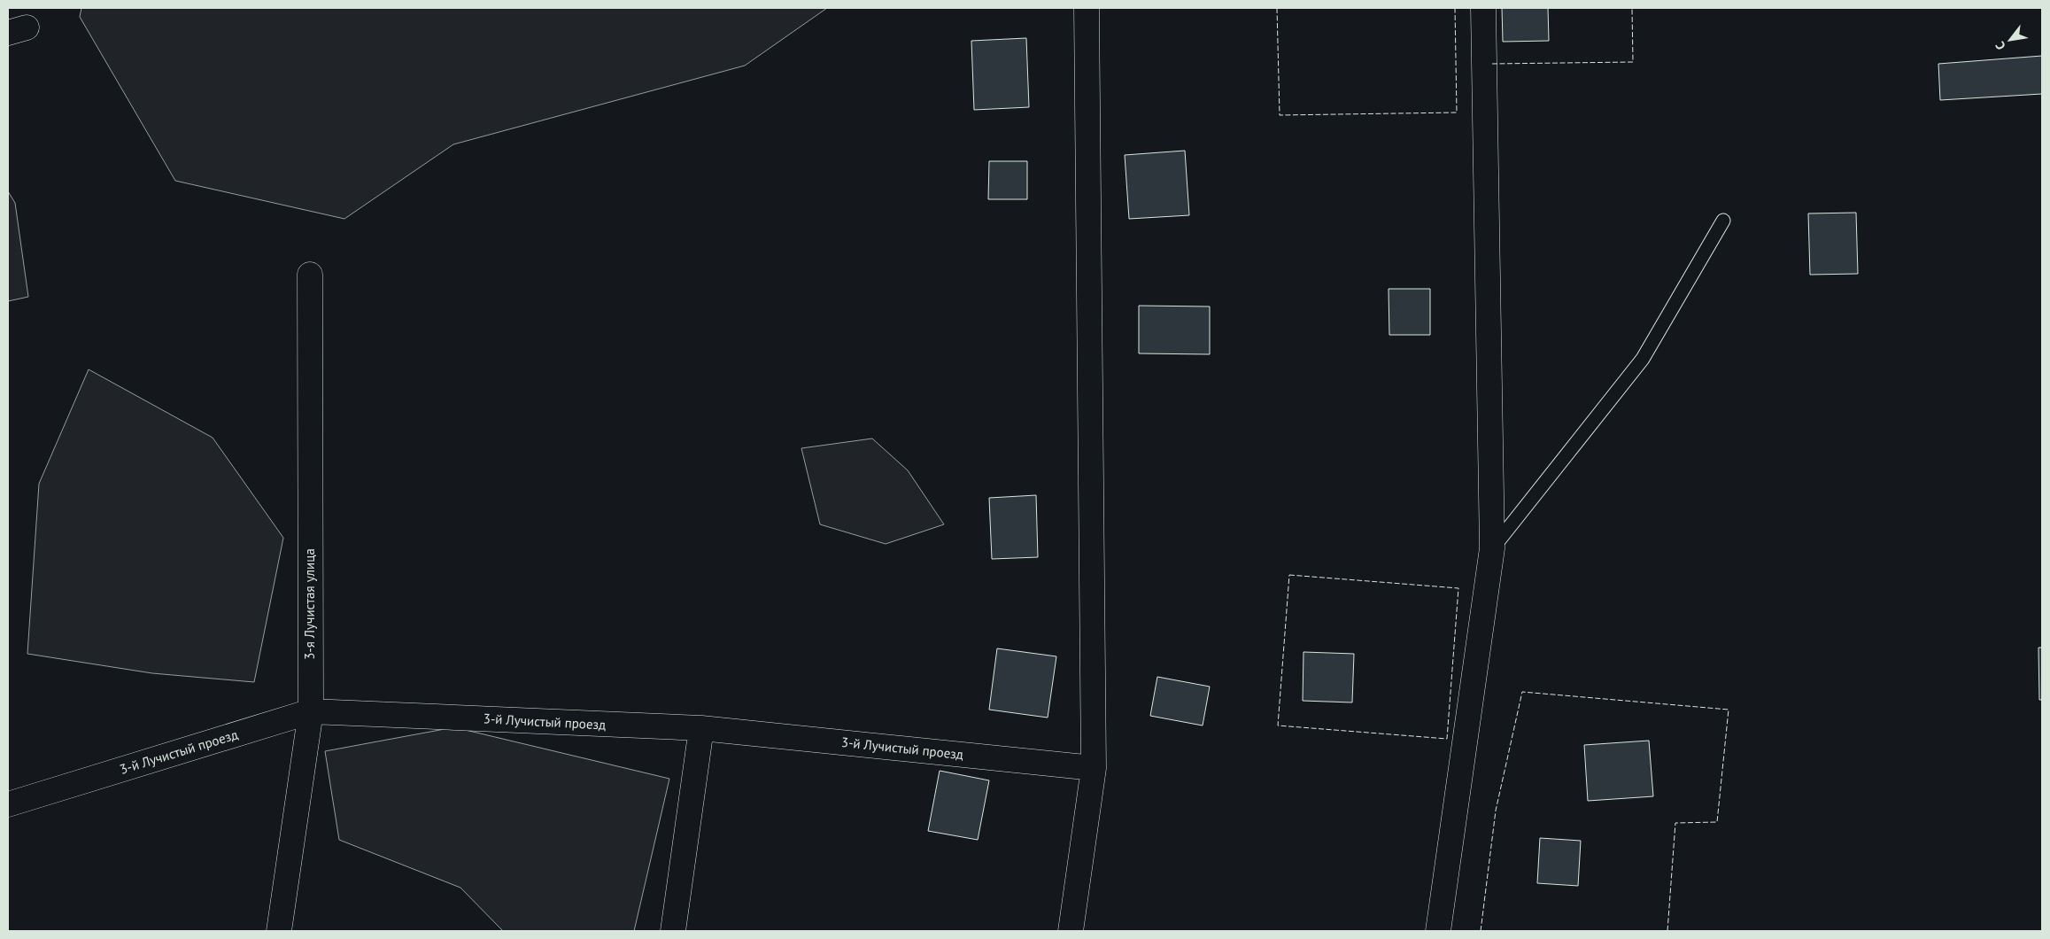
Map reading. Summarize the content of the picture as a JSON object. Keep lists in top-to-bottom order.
{
  "streets": {
    "street": ["3-я Лучистая улица", "3-й Лучистый проезд"]
  },
  "crossings": [
    ["3-я Лучистая улица", "3-й Лучистый проезд"]
  ],
  "north": "bottom left"
}
